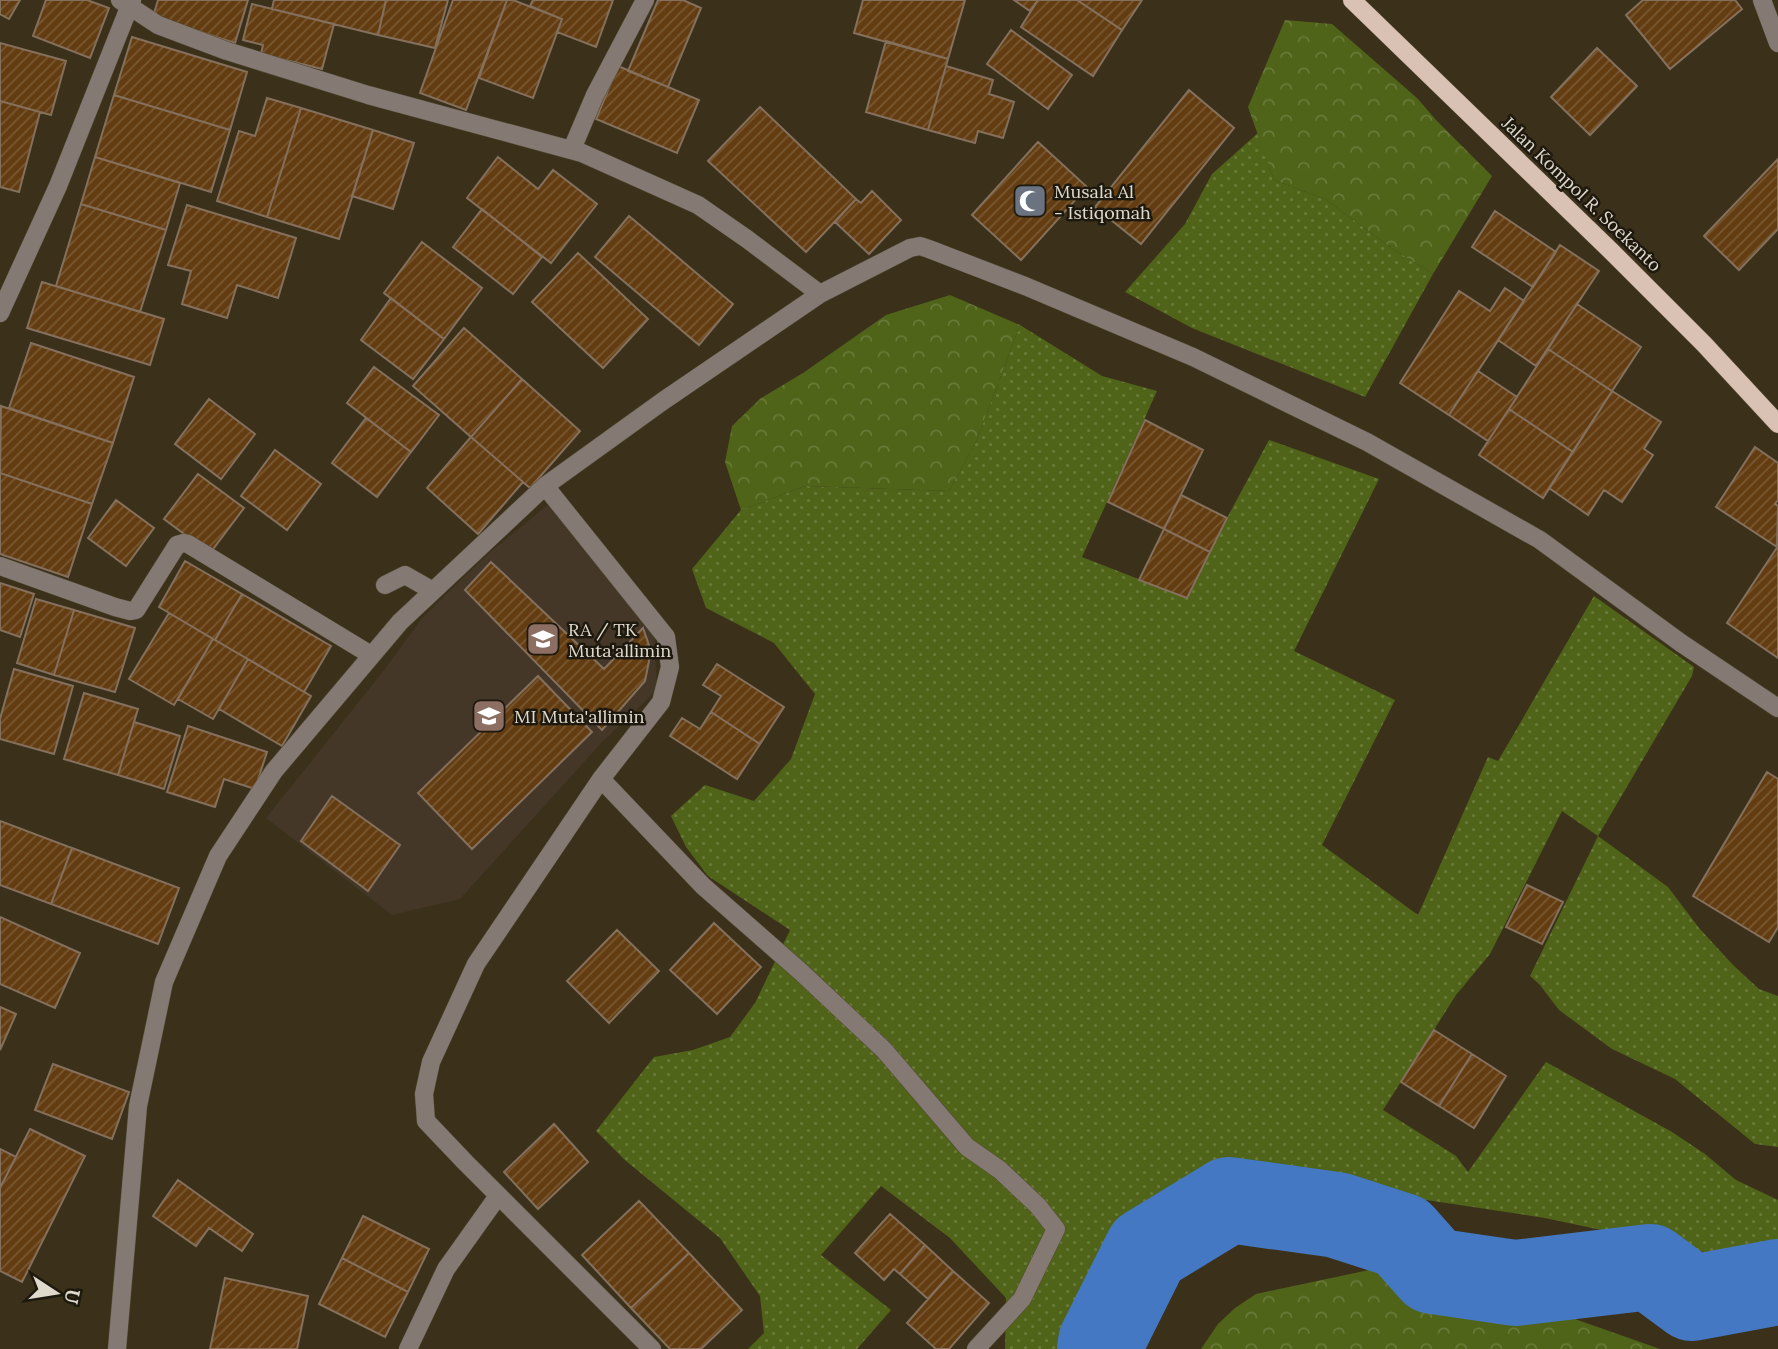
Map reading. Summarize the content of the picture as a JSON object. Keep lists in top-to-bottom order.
{
  "streets": {
    "main road": ["Jalan Kompol R. Soekanto"]
  },
  "places": {
    "mosque": ["Musala Al - Istiqomah"],
    "school or university": ["RA / TK Muta'allimin", "MI Muta'allimin"]
  },
  "north": "right"
}
